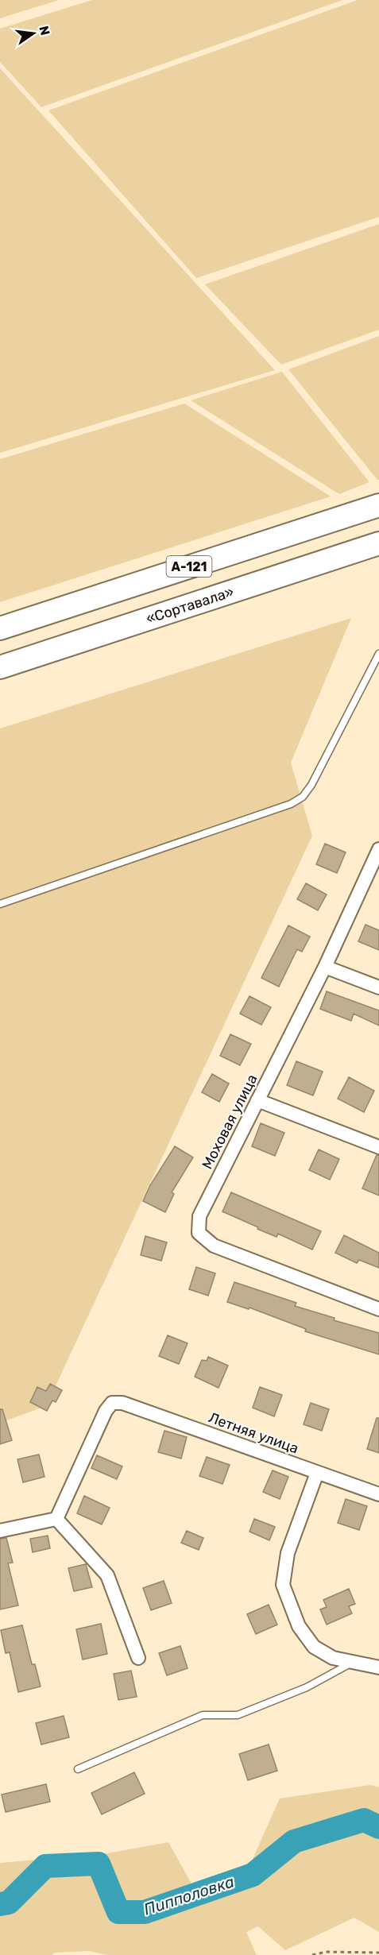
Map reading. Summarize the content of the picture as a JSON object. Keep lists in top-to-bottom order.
{
  "streets": {
    "highway": ["А-121", "«Сортавала»"],
    "street": ["Моховая улица", "Летняя улица"]
  },
  "water": ["Пипполовка"],
  "north": "right"
}
